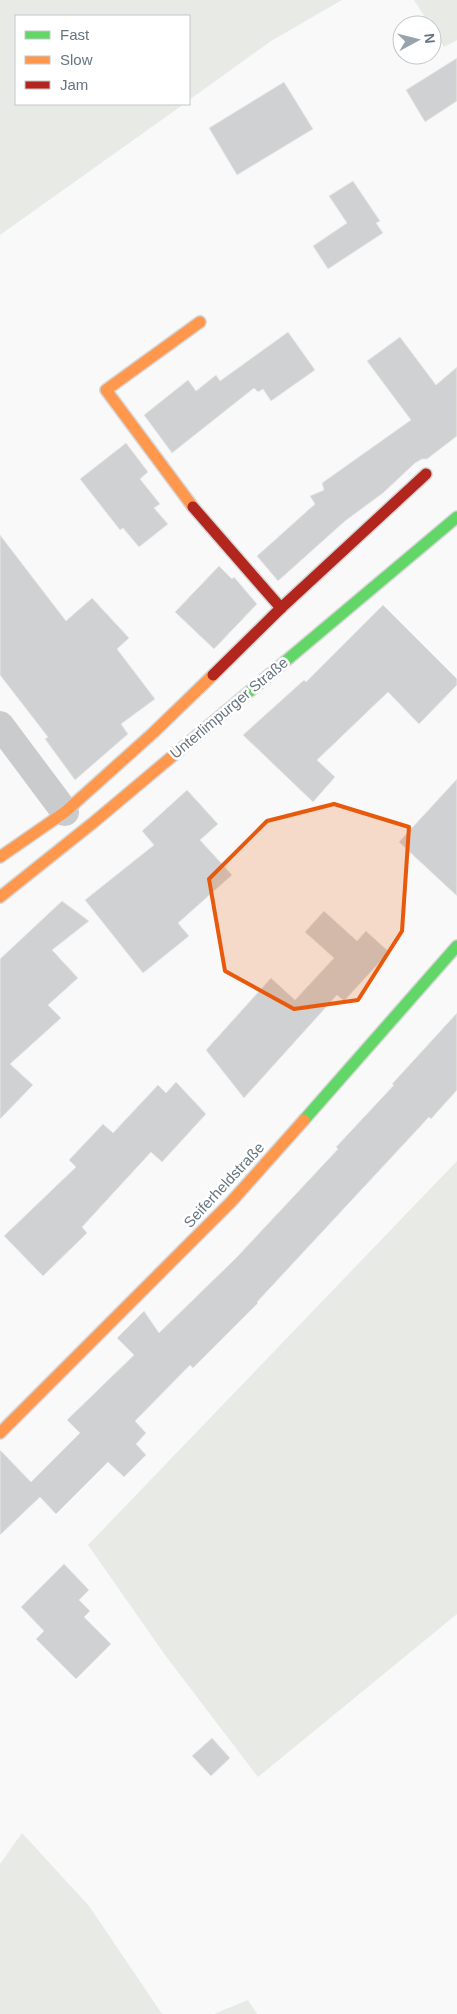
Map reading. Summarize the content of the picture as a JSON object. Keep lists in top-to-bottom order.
{
  "streets": {
    "street": ["Unterlimpurger Straße", "Seiferheldstraße"]
  },
  "legend": ["Fast", "Slow", "Jam"],
  "north": "right"
}
